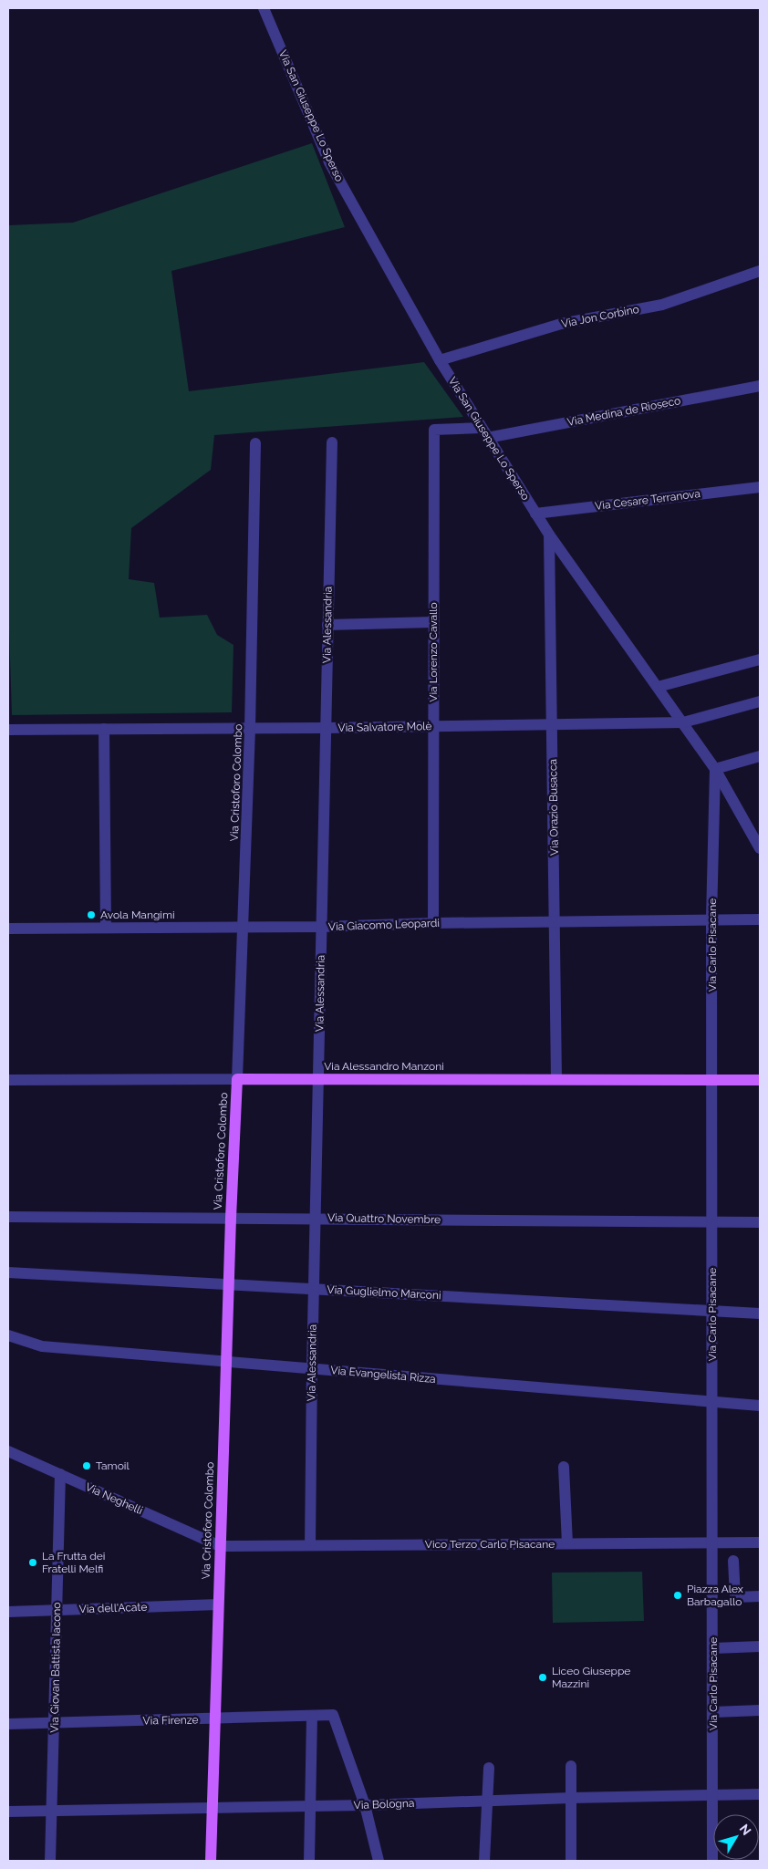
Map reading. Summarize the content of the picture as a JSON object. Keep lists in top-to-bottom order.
{
  "streets": {
    "main road": ["Via Cristoforo Colombo", "Via Alessandro Manzoni"],
    "street": [
      "Via San Giuseppe Lo Sperso",
      "Via Jon Corbino",
      "Via Medina de Rioseco",
      "Via Cesare Terranova",
      "Via Alessandria",
      "Via Lorenzo Cavallo",
      "Via Salvatore Molè",
      "Via Orazio Busacca",
      "Via Giacomo Leopardi",
      "Via Carlo Pisacane",
      "Via Quattro Novembre",
      "Via Guglielmo Marconi",
      "Via Evangelista Rizza",
      "Via Neghelli",
      "Vico Terzo Carlo Pisacane",
      "Via dell'Acate",
      "Via Giovan Battista Iacono",
      "Via Firenze",
      "Via Bologna"
    ]
  },
  "crossings": [
    ["Via San Giuseppe Lo Sperso", "Via Jon Corbino"],
    ["Via San Giuseppe Lo Sperso", "Via Medina de Rioseco"],
    ["Via San Giuseppe Lo Sperso", "Via Cesare Terranova"],
    ["Via San Giuseppe Lo Sperso", "Via Lorenzo Cavallo"],
    ["Via San Giuseppe Lo Sperso", "Via Salvatore Molè"],
    ["Via San Giuseppe Lo Sperso", "Via Orazio Busacca"],
    ["Via San Giuseppe Lo Sperso", "Via Carlo Pisacane"],
    ["Via Medina de Rioseco", "Via Lorenzo Cavallo"],
    ["Via Alessandria", "Via Salvatore Molè"],
    ["Via Alessandria", "Via Giacomo Leopardi"],
    ["Via Alessandria", "Via Alessandro Manzoni"],
    ["Via Alessandria", "Via Quattro Novembre"],
    ["Via Alessandria", "Via Guglielmo Marconi"],
    ["Via Alessandria", "Via Evangelista Rizza"],
    ["Via Alessandria", "Vico Terzo Carlo Pisacane"],
    ["Via Lorenzo Cavallo", "Via Salvatore Molè"],
    ["Via Lorenzo Cavallo", "Via Giacomo Leopardi"],
    ["Via Salvatore Molè", "Via Cristoforo Colombo"],
    ["Via Salvatore Molè", "Via Orazio Busacca"],
    ["Via Cristoforo Colombo", "Via Giacomo Leopardi"],
    ["Via Cristoforo Colombo", "Via Alessandro Manzoni"],
    ["Via Cristoforo Colombo", "Via Quattro Novembre"],
    ["Via Cristoforo Colombo", "Via Guglielmo Marconi"],
    ["Via Cristoforo Colombo", "Via Evangelista Rizza"],
    ["Via Cristoforo Colombo", "Via Neghelli"],
    ["Via Cristoforo Colombo", "Vico Terzo Carlo Pisacane"],
    ["Via Cristoforo Colombo", "Via dell'Acate"],
    ["Via Cristoforo Colombo", "Via Firenze"],
    ["Via Cristoforo Colombo", "Via Bologna"],
    ["Via Orazio Busacca", "Via Giacomo Leopardi"],
    ["Via Orazio Busacca", "Via Alessandro Manzoni"],
    ["Via Giacomo Leopardi", "Via Carlo Pisacane"],
    ["Via Carlo Pisacane", "Via Alessandro Manzoni"],
    ["Via Carlo Pisacane", "Via Quattro Novembre"],
    ["Via Carlo Pisacane", "Via Guglielmo Marconi"],
    ["Via Carlo Pisacane", "Via Evangelista Rizza"],
    ["Via Carlo Pisacane", "Vico Terzo Carlo Pisacane"],
    ["Via Carlo Pisacane", "Via Bologna"],
    ["Via Neghelli", "Vico Terzo Carlo Pisacane"],
    ["Via Neghelli", "Via Giovan Battista Iacono"],
    ["Via dell'Acate", "Via Giovan Battista Iacono"],
    ["Via Giovan Battista Iacono", "Via Firenze"],
    ["Via Giovan Battista Iacono", "Via Bologna"],
    ["Via Firenze", "Via Bologna"]
  ],
  "places": [
    "Avola Mangimi",
    "Tamoil",
    "La Frutta dei Fratelli Melfi",
    "Piazza Alex Barbagallo",
    "Liceo Giuseppe Mazzini"
  ],
  "north": "top right"
}
